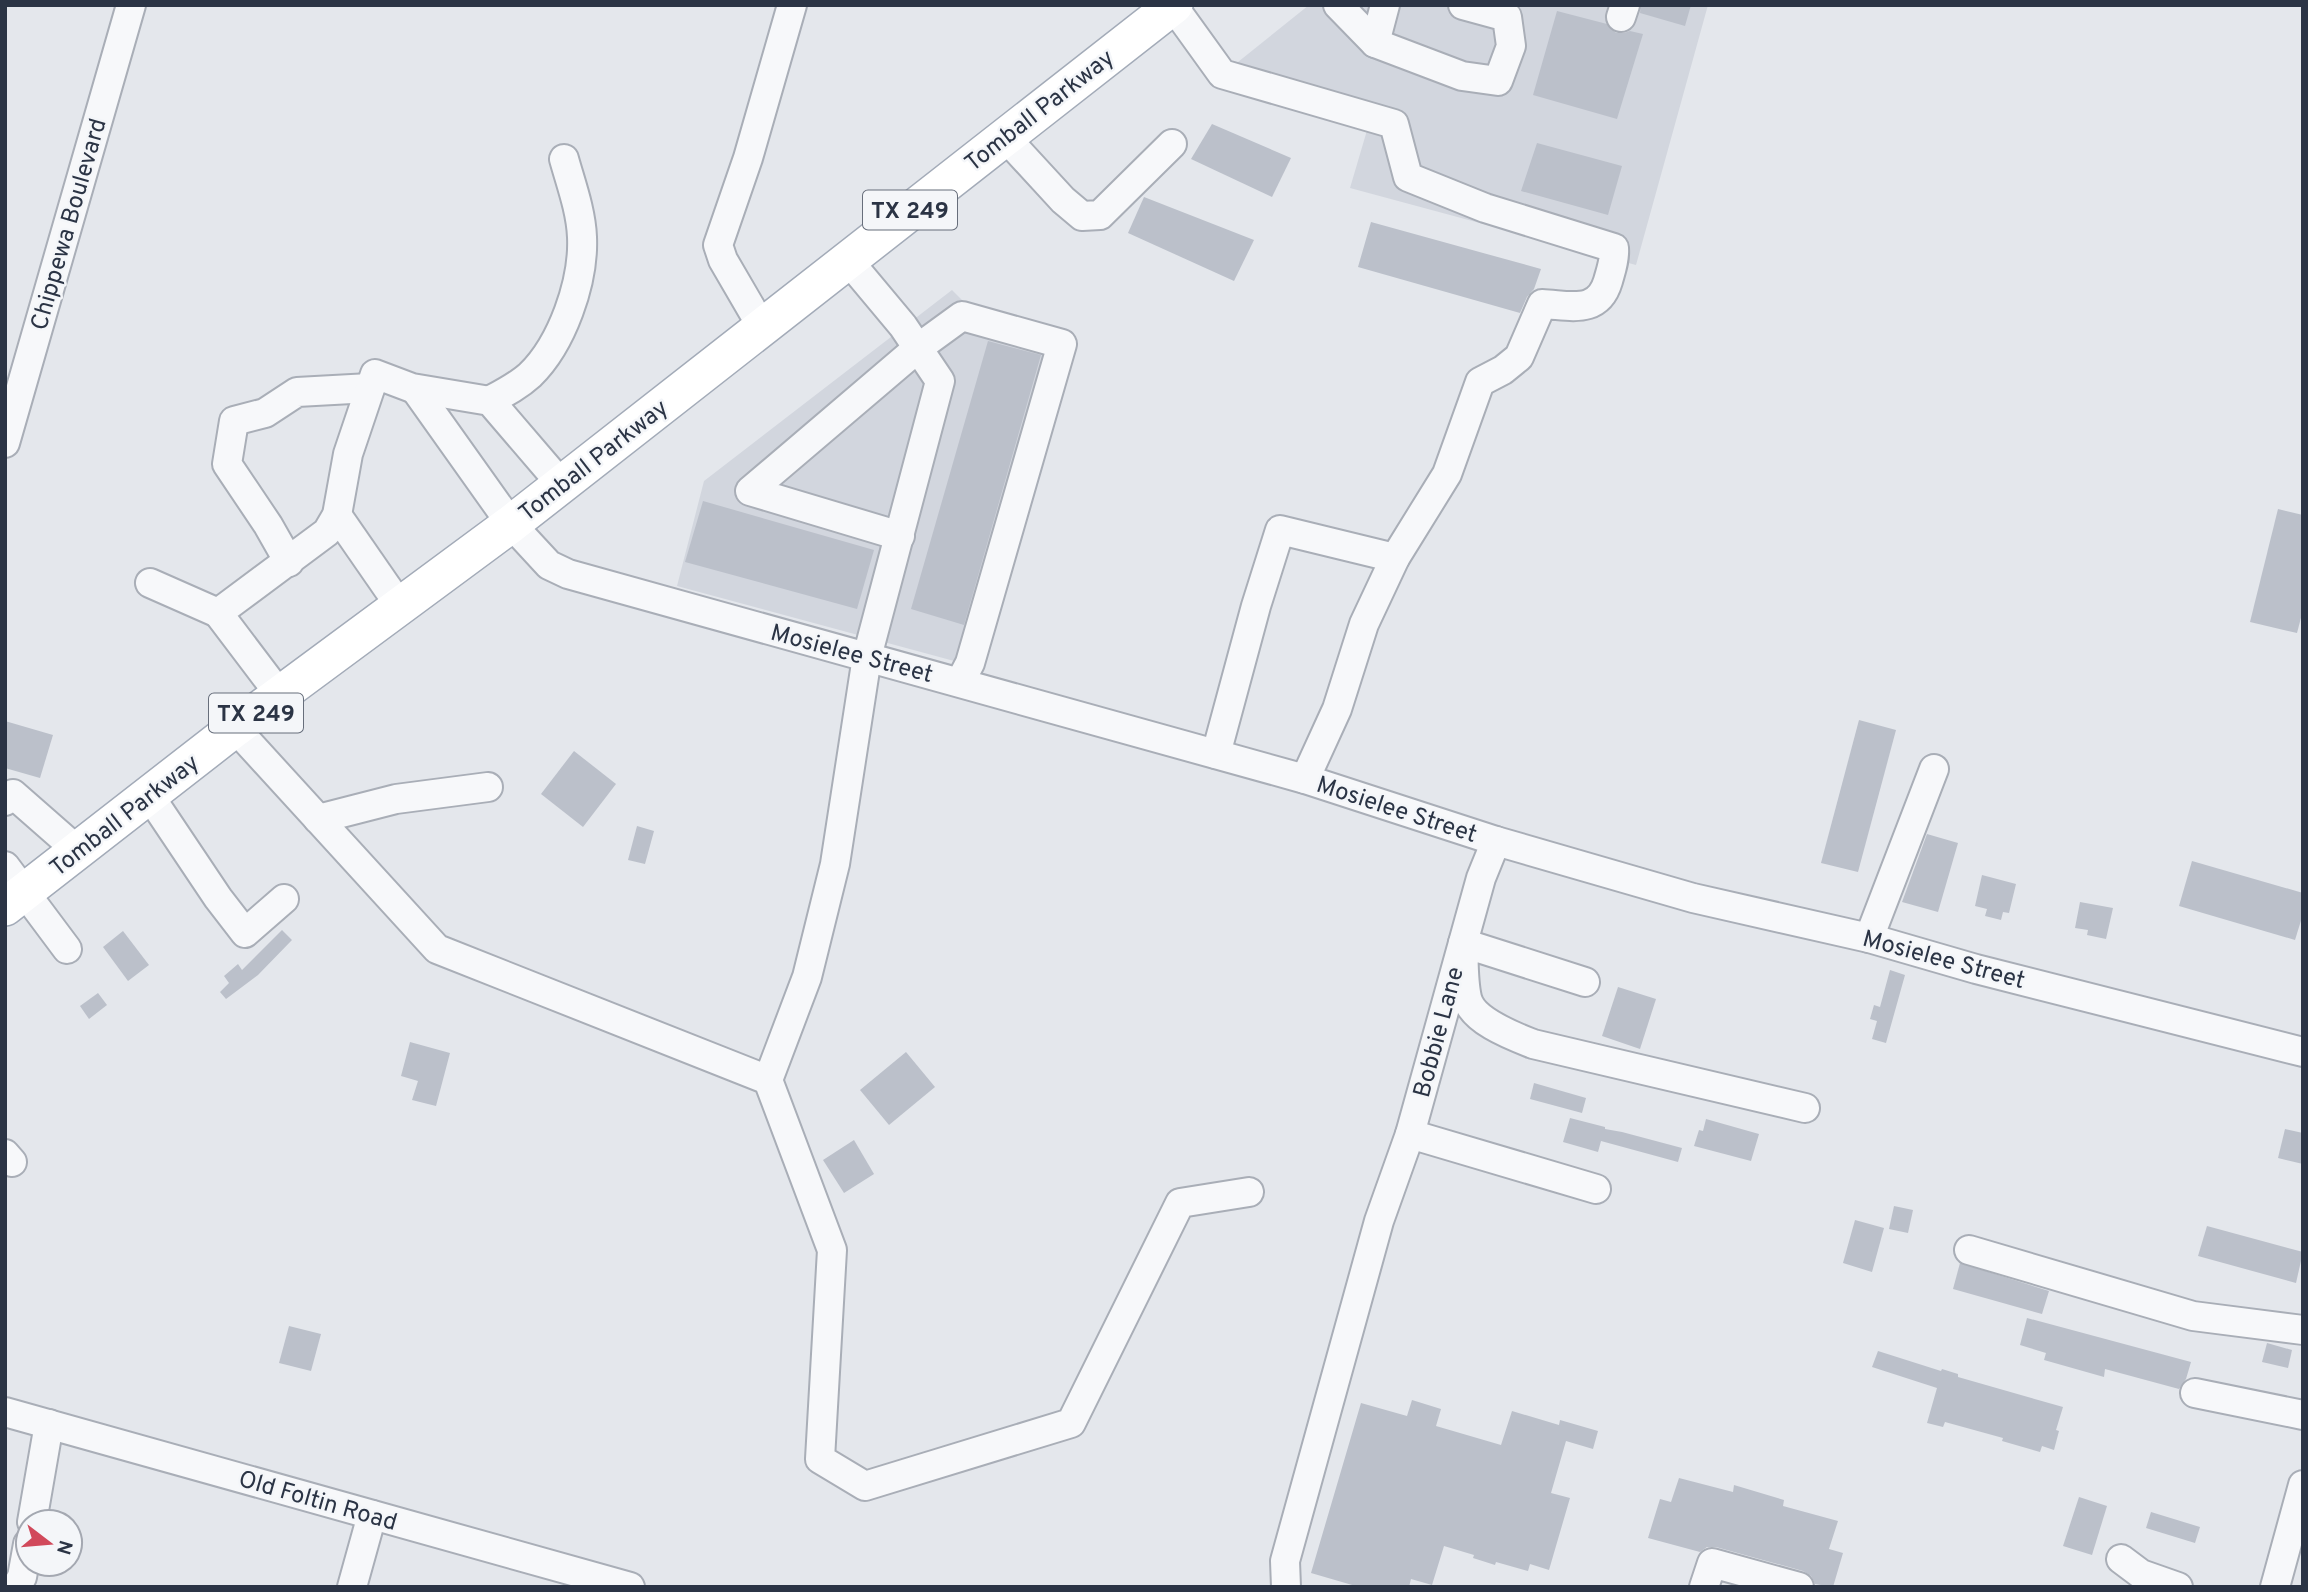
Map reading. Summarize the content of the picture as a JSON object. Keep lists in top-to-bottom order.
{
  "streets": {
    "main road": ["Tomball Parkway", "TX 249"],
    "street": [
      "Chippewa Boulevard",
      "Mosielee Street",
      "Bobbie Lane",
      "Old Foltin Road"
    ]
  },
  "crossings": [
    ["Tomball Parkway", "Mosielee Street"],
    ["Mosielee Street", "Bobbie Lane"]
  ],
  "north": "right"
}
